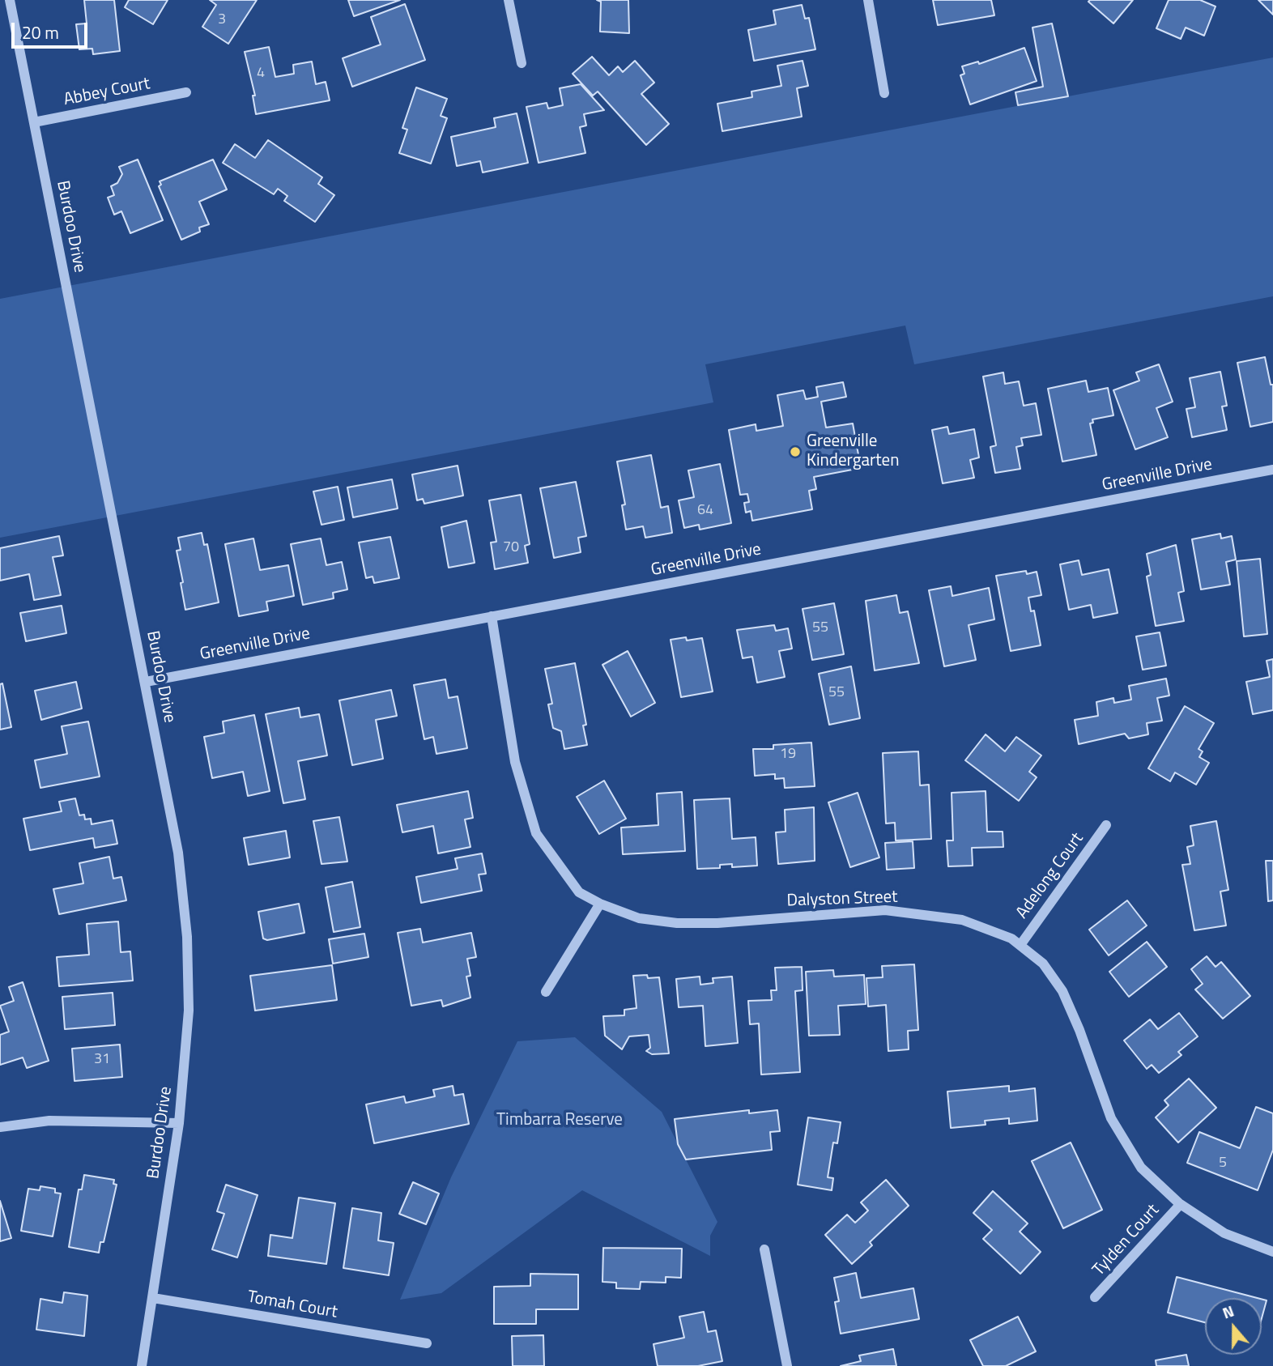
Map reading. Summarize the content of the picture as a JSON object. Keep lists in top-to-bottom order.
{
  "streets": {
    "street": [
      "Abbey Court",
      "Burdoo Drive",
      "Greenville Drive",
      "Adelong Court",
      "Dalyston Street",
      "Tylden Court",
      "Tomah Court"
    ]
  },
  "crossings": [
    ["Abbey Court", "Burdoo Drive"],
    ["Burdoo Drive", "Greenville Drive"],
    ["Burdoo Drive", "Tomah Court"],
    ["Greenville Drive", "Dalyston Street"],
    ["Adelong Court", "Dalyston Street"],
    ["Dalyston Street", "Tylden Court"]
  ],
  "parks": ["Timbarra Reserve"],
  "places": ["Greenville Kindergarten"],
  "house_numbers": [
    "3",
    "4",
    "64",
    "70",
    "55",
    "55",
    "19",
    "31",
    "5"
  ],
  "scale_bar": "20 m",
  "north": "top"
}
